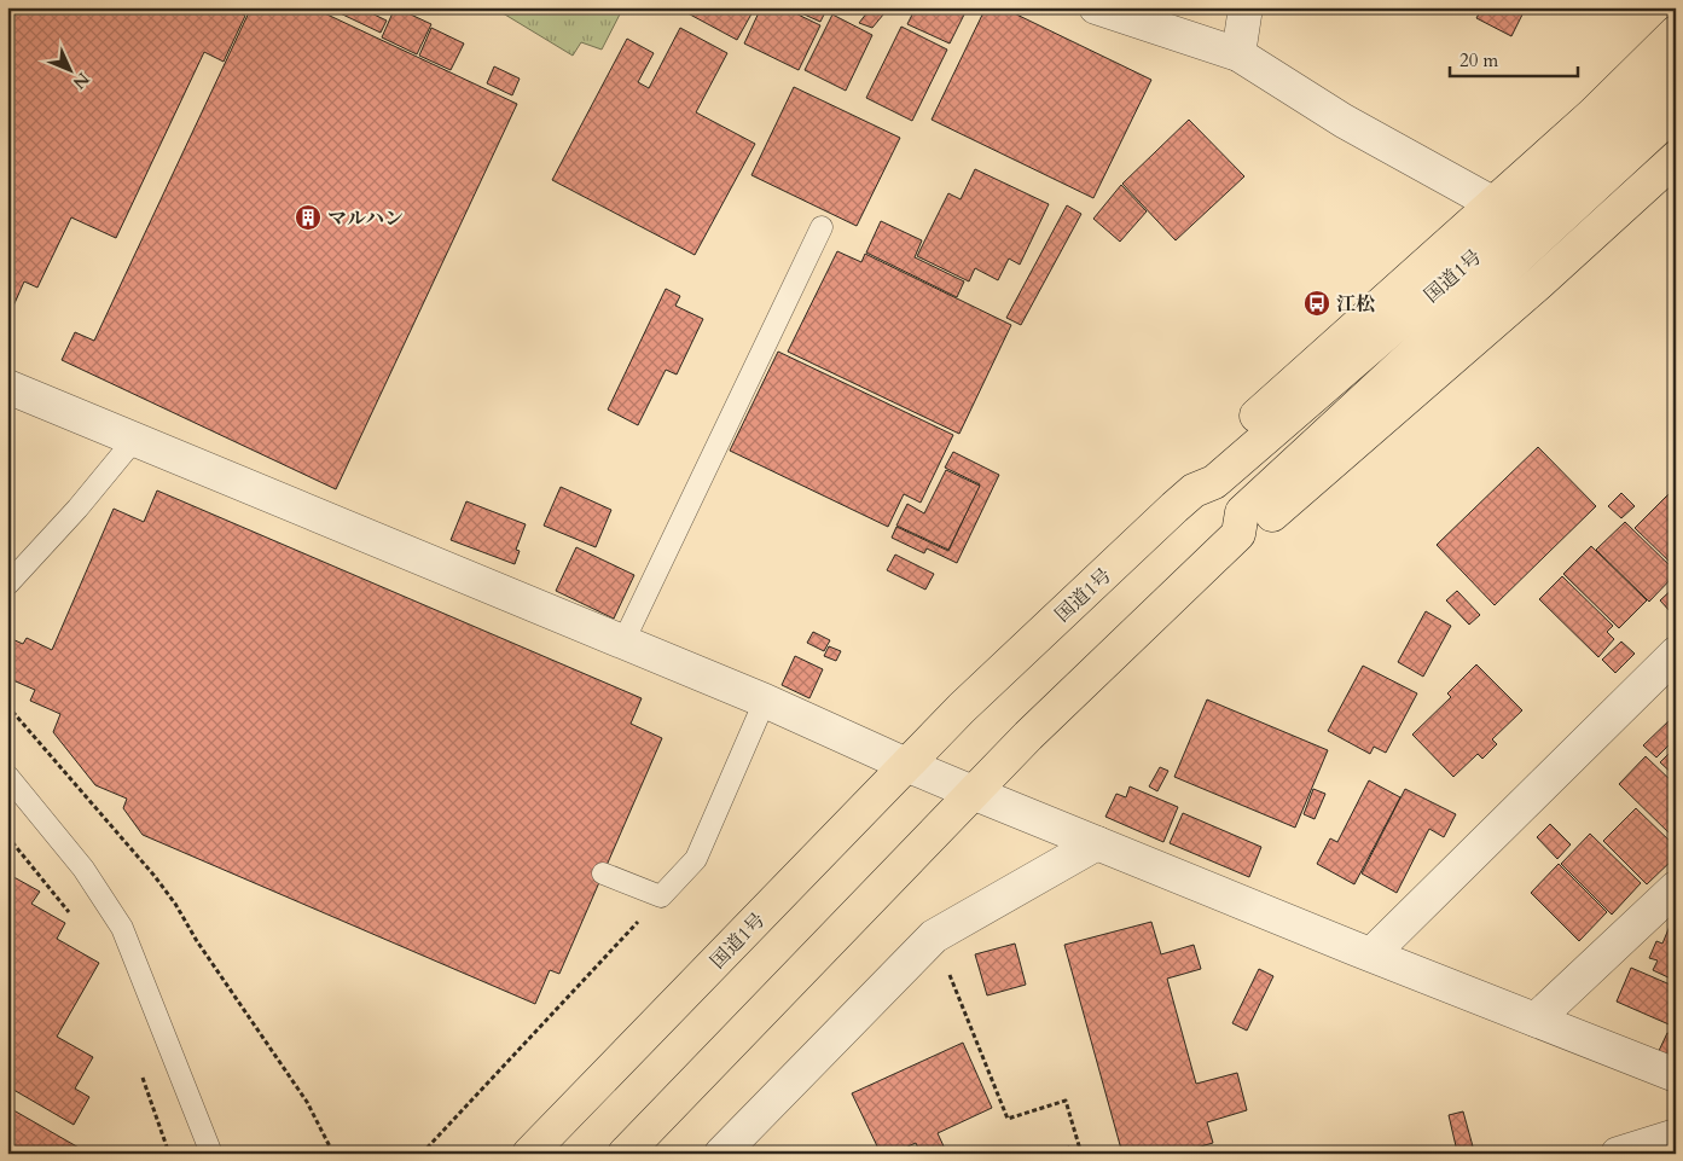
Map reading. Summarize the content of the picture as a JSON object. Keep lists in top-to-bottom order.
{
  "streets": {
    "highway": ["国道1号"]
  },
  "places": {
    "building": ["マルハン"],
    "bus stop": ["江松"]
  },
  "scale_bar": "20 m",
  "north": "bottom right"
}
